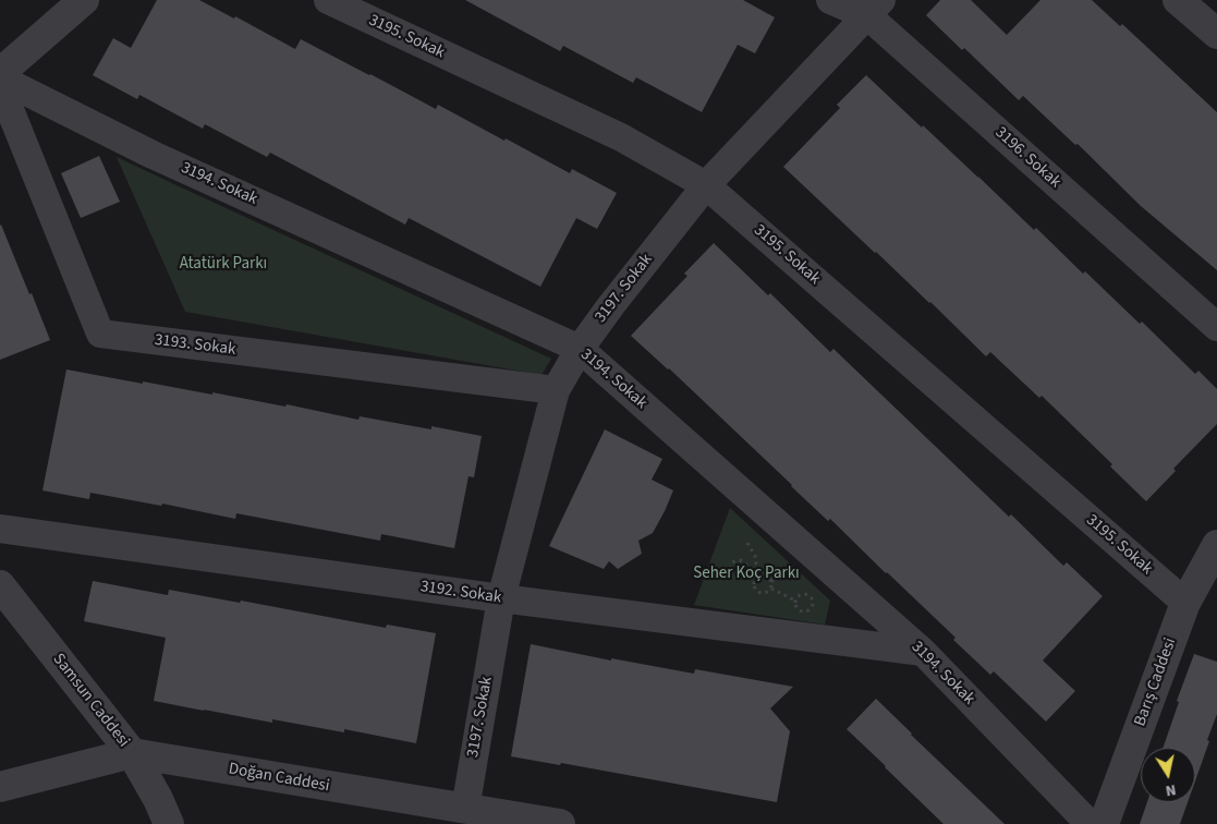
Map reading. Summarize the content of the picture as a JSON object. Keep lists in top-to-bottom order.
{
  "streets": {
    "street": [
      "3195. Sokak",
      "3196. Sokak",
      "3194. Sokak",
      "3197. Sokak",
      "3193. Sokak",
      "3192. Sokak",
      "Barış Caddesi",
      "Samsun Caddesi",
      "Doğan Caddesi"
    ]
  },
  "crossings": [
    ["3195. Sokak", "3197. Sokak"],
    ["3195. Sokak", "Barış Caddesi"],
    ["3196. Sokak", "3197. Sokak"],
    ["3194. Sokak", "3197. Sokak"],
    ["3194. Sokak", "3192. Sokak"],
    ["3197. Sokak", "3193. Sokak"],
    ["3197. Sokak", "3192. Sokak"],
    ["3197. Sokak", "Doğan Caddesi"],
    ["Samsun Caddesi", "Doğan Caddesi"]
  ],
  "parks": ["Atatürk Parkı", "Seher Koç Parkı"],
  "north": "bottom"
}
